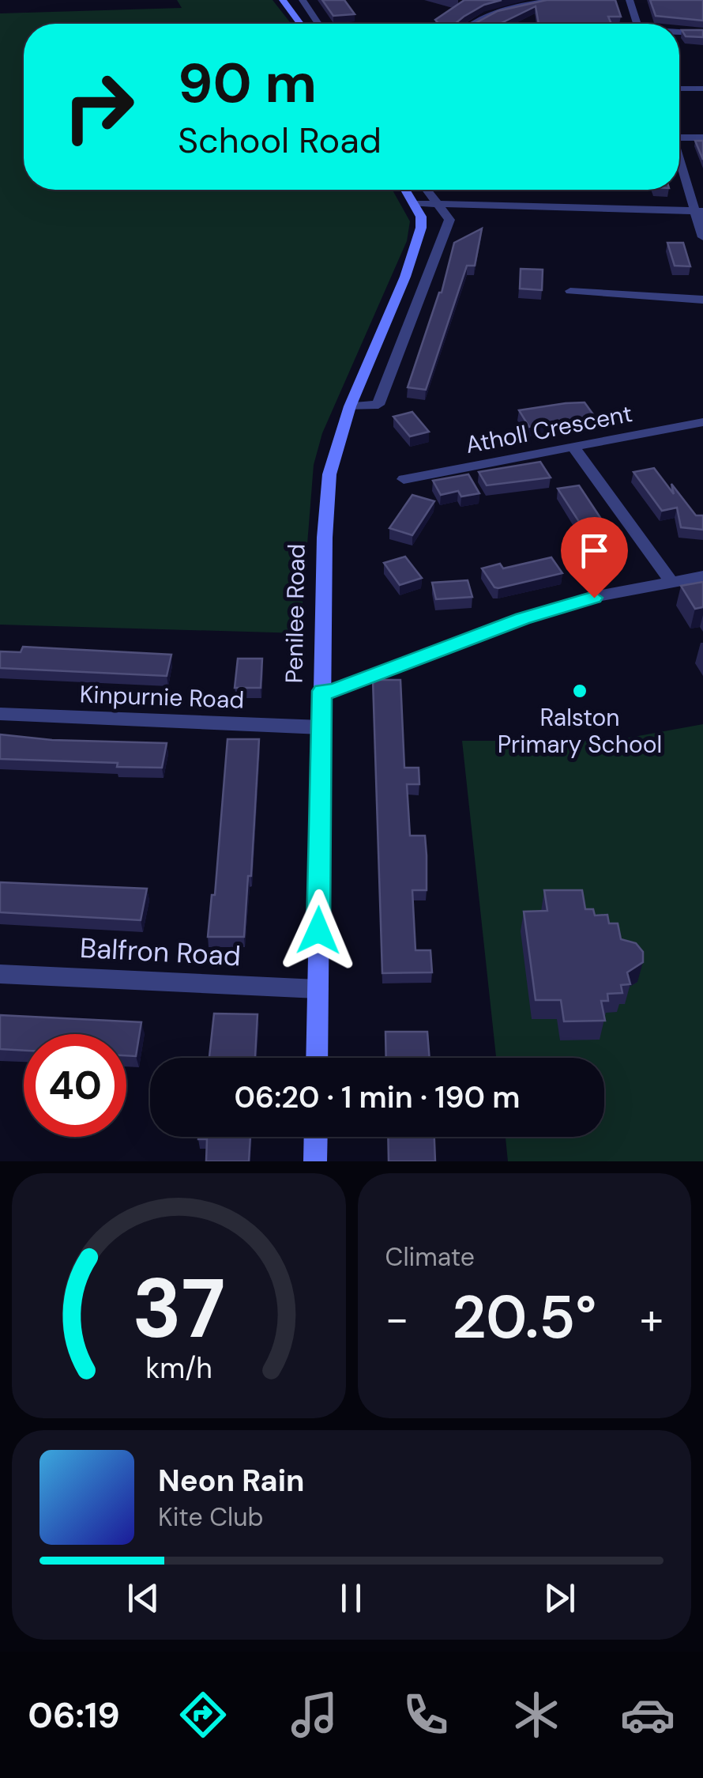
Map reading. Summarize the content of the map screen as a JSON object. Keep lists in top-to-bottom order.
{
  "streets": {
    "street": [
      "Atholl Crescent",
      "Penilee Road",
      "Kinpurnie Road",
      "Balfron Road"
    ]
  },
  "crossings": [
    ["Penilee Road", "Kinpurnie Road"],
    ["Penilee Road", "Balfron Road"]
  ],
  "places": ["Ralston Primary School"],
  "page": {
    "turn": ["90 m", "School Road"],
    "limit": "40",
    "trip": "06:20 · 1 min · 190 m",
    "tile": "Climate",
    "heat": ["−", "20.5°", "+"],
    "song": ["Neon Rain", "Kite Club"],
    "tabs": "06:19",
    "gauge": ["37", "km/h"]
  }
}
